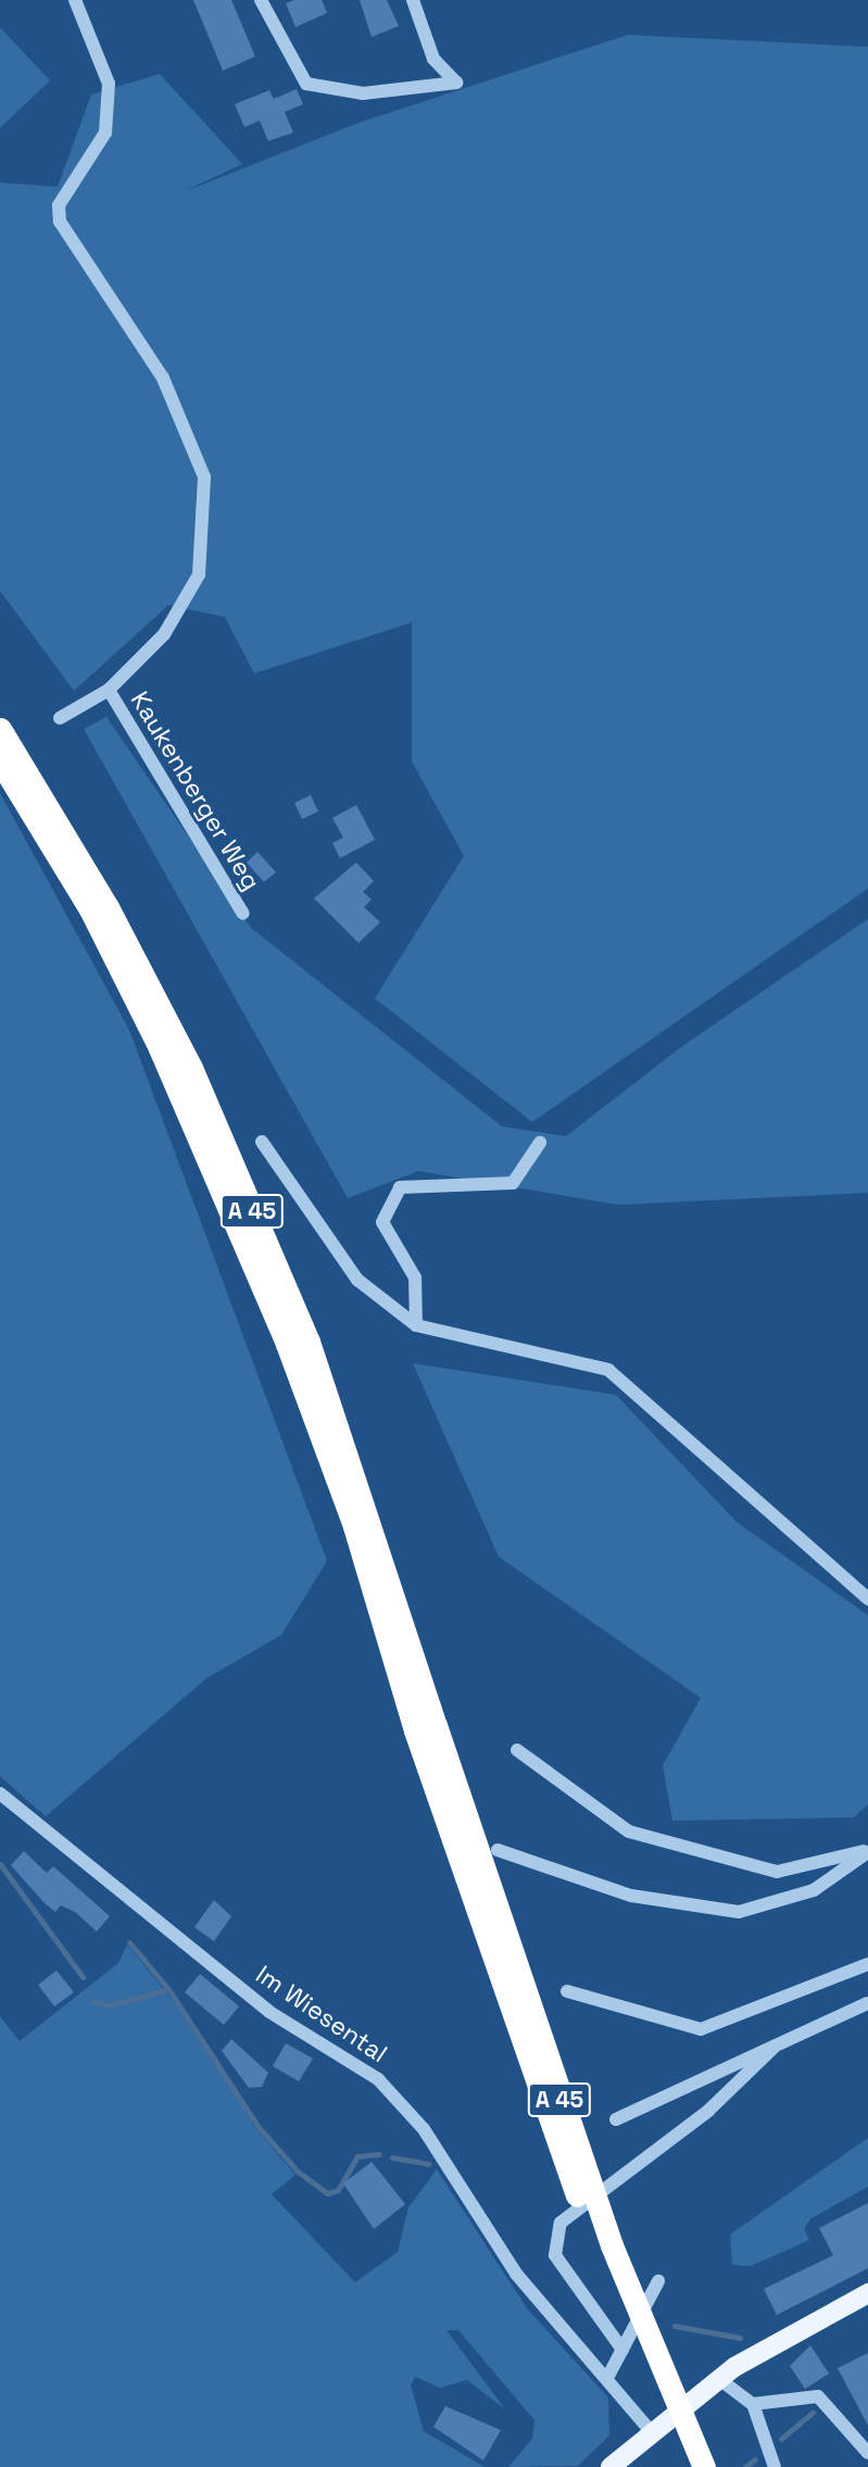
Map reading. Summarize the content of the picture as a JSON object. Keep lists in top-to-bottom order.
{
  "streets": {
    "highway": ["A 45"],
    "street": ["Kaukenberger Weg", "Im Wiesental"]
  }
}
